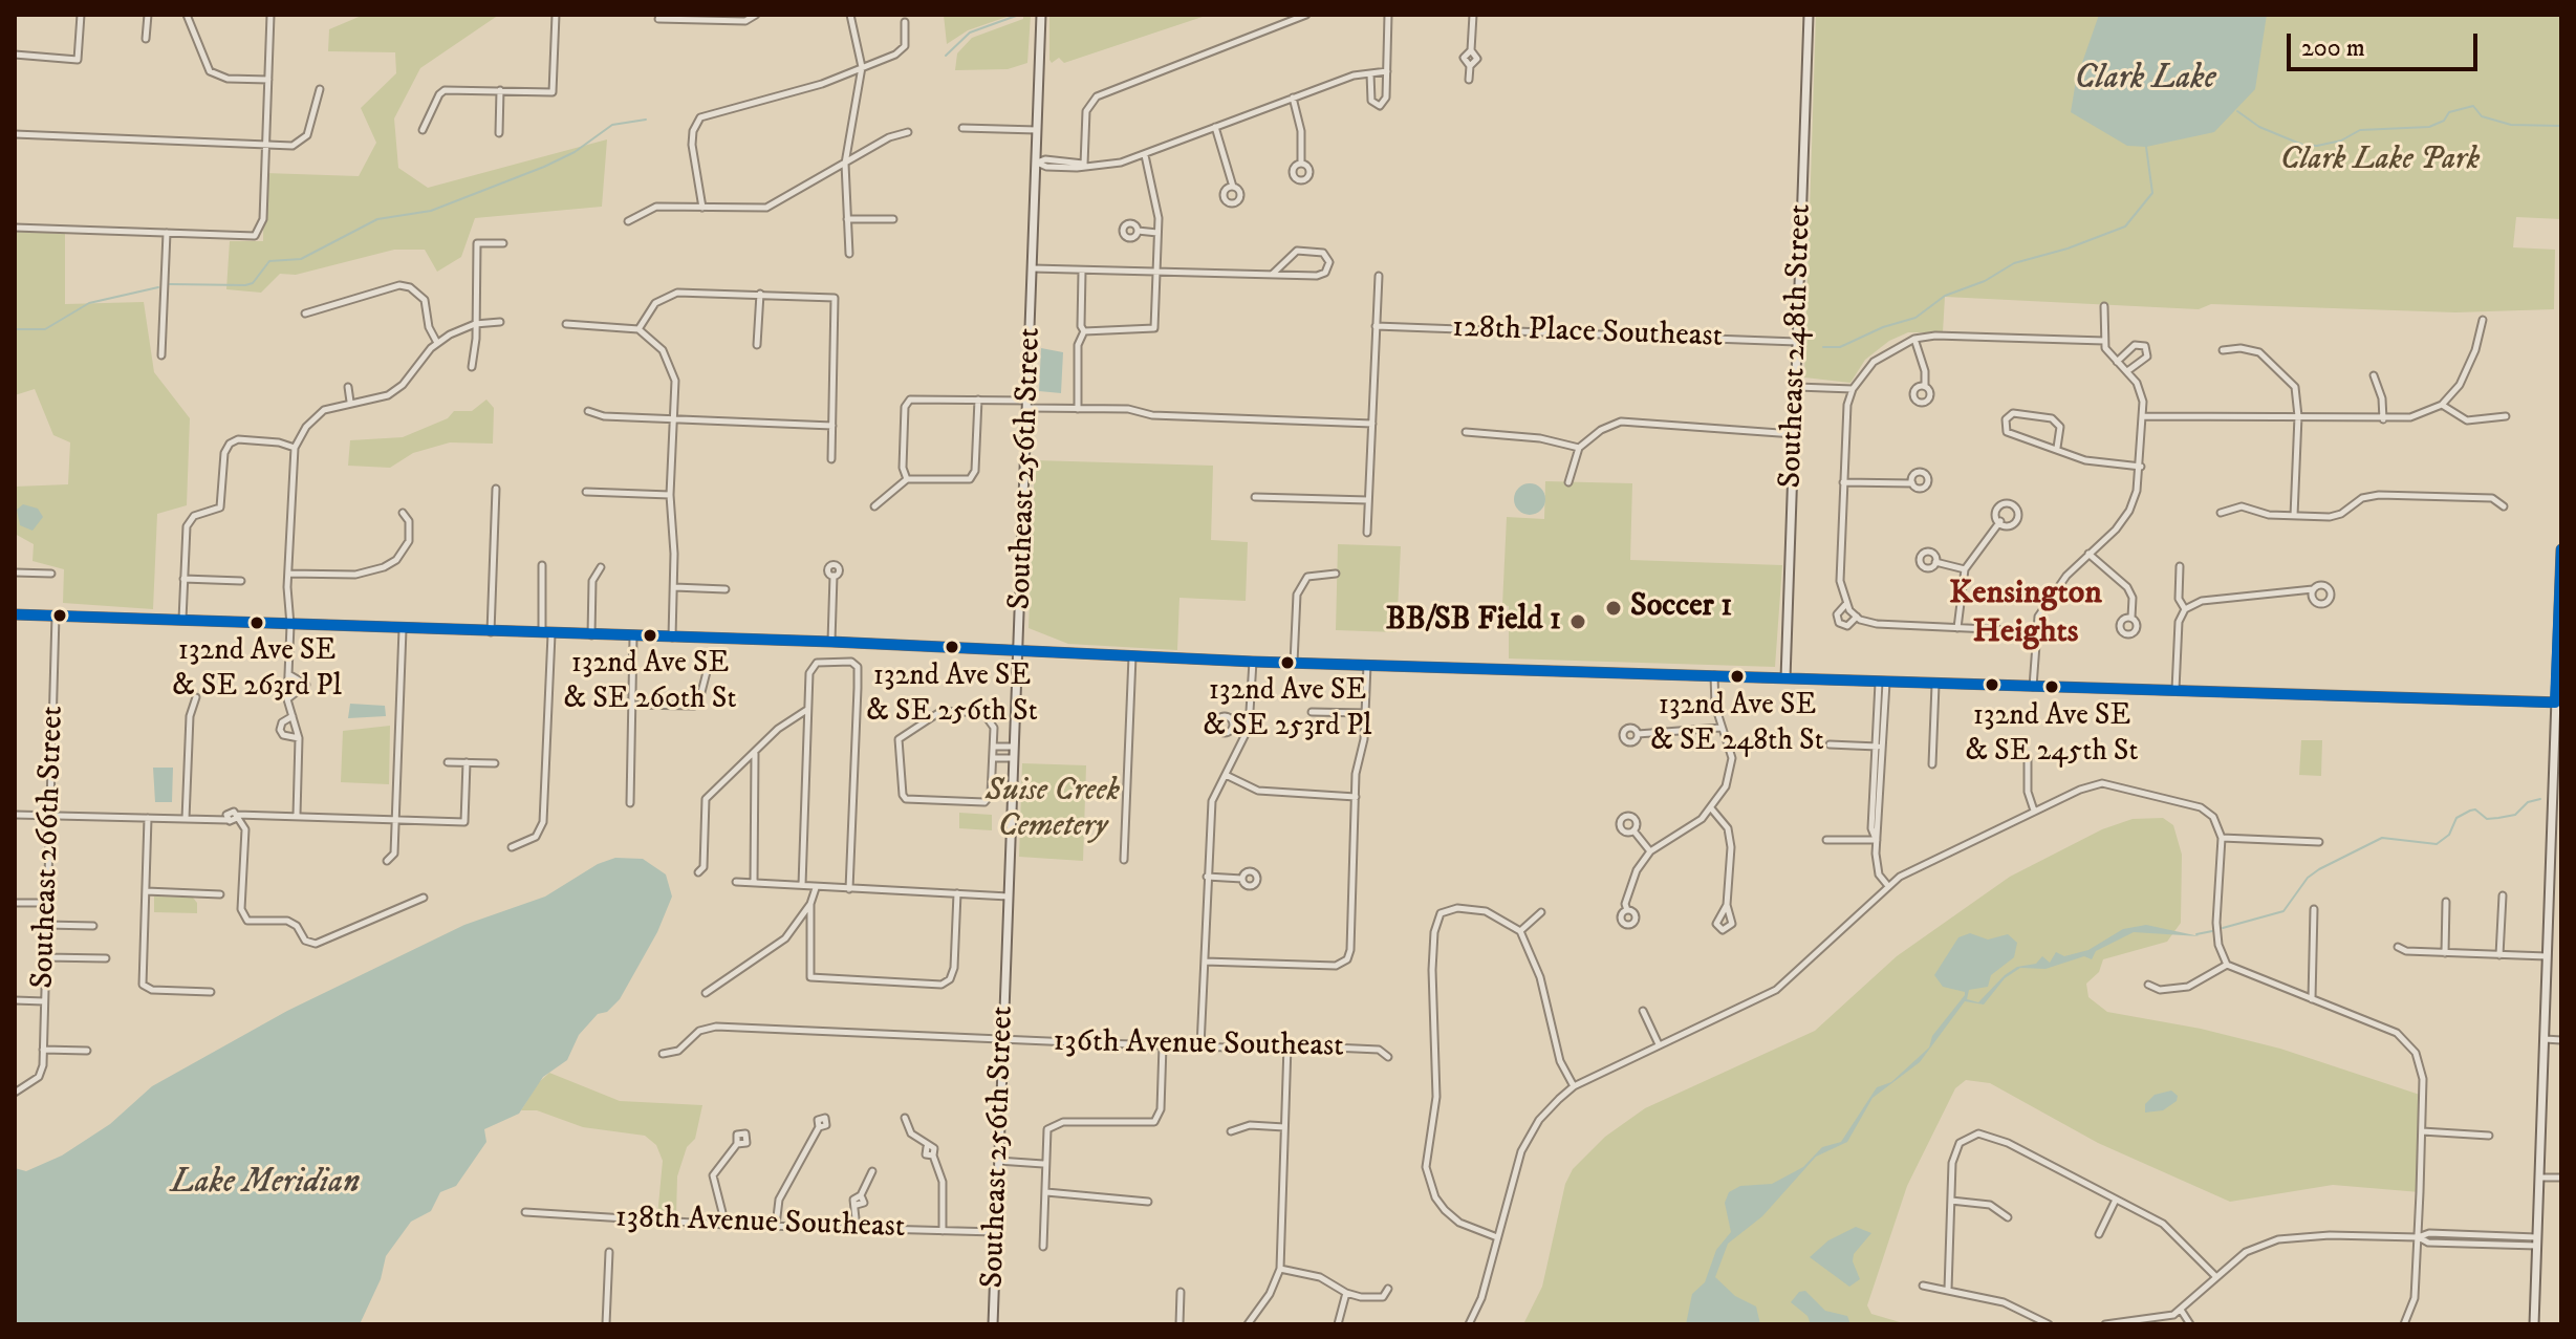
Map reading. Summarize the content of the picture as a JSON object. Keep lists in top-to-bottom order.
{
  "streets": {
    "main road": ["Southeast 248th Street", "Southeast 256th Street"],
    "street": [
      "128th Place Southeast",
      "Southeast 266th Street",
      "136th Avenue Southeast",
      "138th Avenue Southeast"
    ]
  },
  "crossings": [
    ["128th Place Southeast", "Southeast 248th Street"],
    ["Southeast 256th Street", "136th Avenue Southeast"],
    ["Southeast 256th Street", "138th Avenue Southeast"]
  ],
  "districts": ["Kensington Heights"],
  "water": ["Clark Lake", "Lake Meridian"],
  "parks": ["Clark Lake Park", "Suise Creek Cemetery"],
  "places": [
    "Soccer 1",
    "BB/SB Field 1",
    "132nd Ave SE & SE 263rd Pl",
    "132nd Ave SE & SE 260th St",
    "132nd Ave SE & SE 256th St",
    "132nd Ave SE & SE 253rd Pl",
    "132nd Ave SE & SE 248th St",
    "132nd Ave SE & SE 245th St"
  ],
  "scale_bar": "200 m"
}
